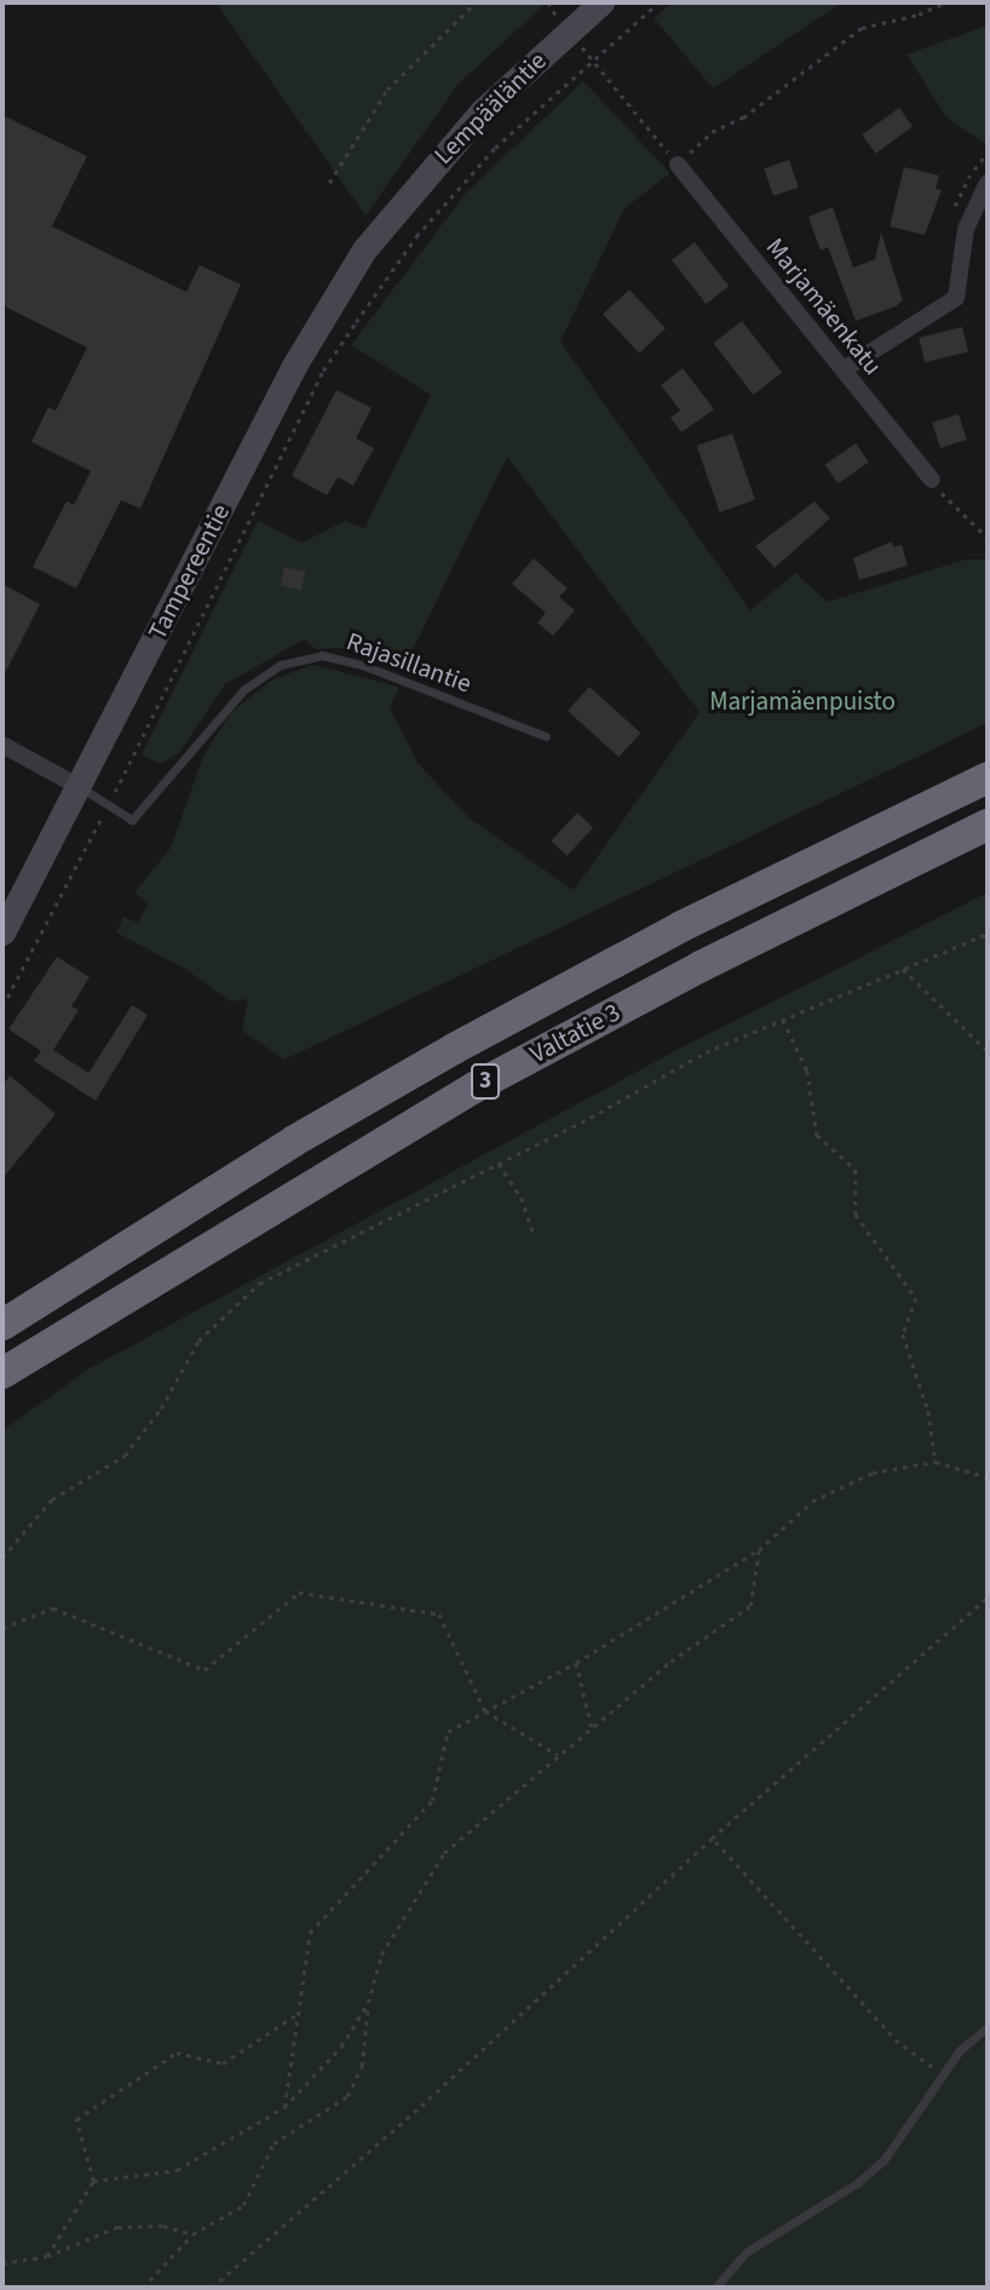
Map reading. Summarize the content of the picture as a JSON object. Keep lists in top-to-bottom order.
{
  "streets": {
    "highway": ["Valtatie 3", "3"],
    "main road": ["Lempääläntie", "Tampereentie"],
    "street": ["Marjamäenkatu"],
    "lane": ["Rajasillantie"]
  },
  "crossings": [
    ["Lempääläntie", "Tampereentie"]
  ],
  "parks": ["Marjamäenpuisto"]
}
